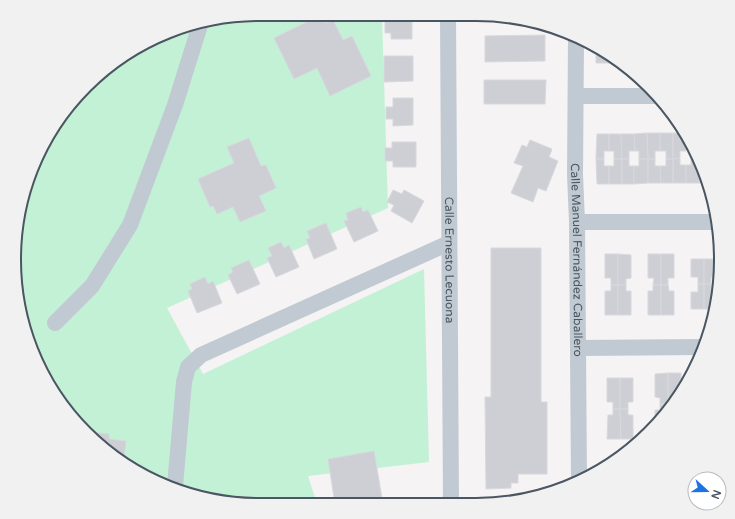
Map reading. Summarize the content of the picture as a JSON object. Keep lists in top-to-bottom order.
{
  "streets": {
    "street": ["Calle Ernesto Lecuona", "Calle Manuel Fernández Caballero"]
  },
  "north": "right"
}
